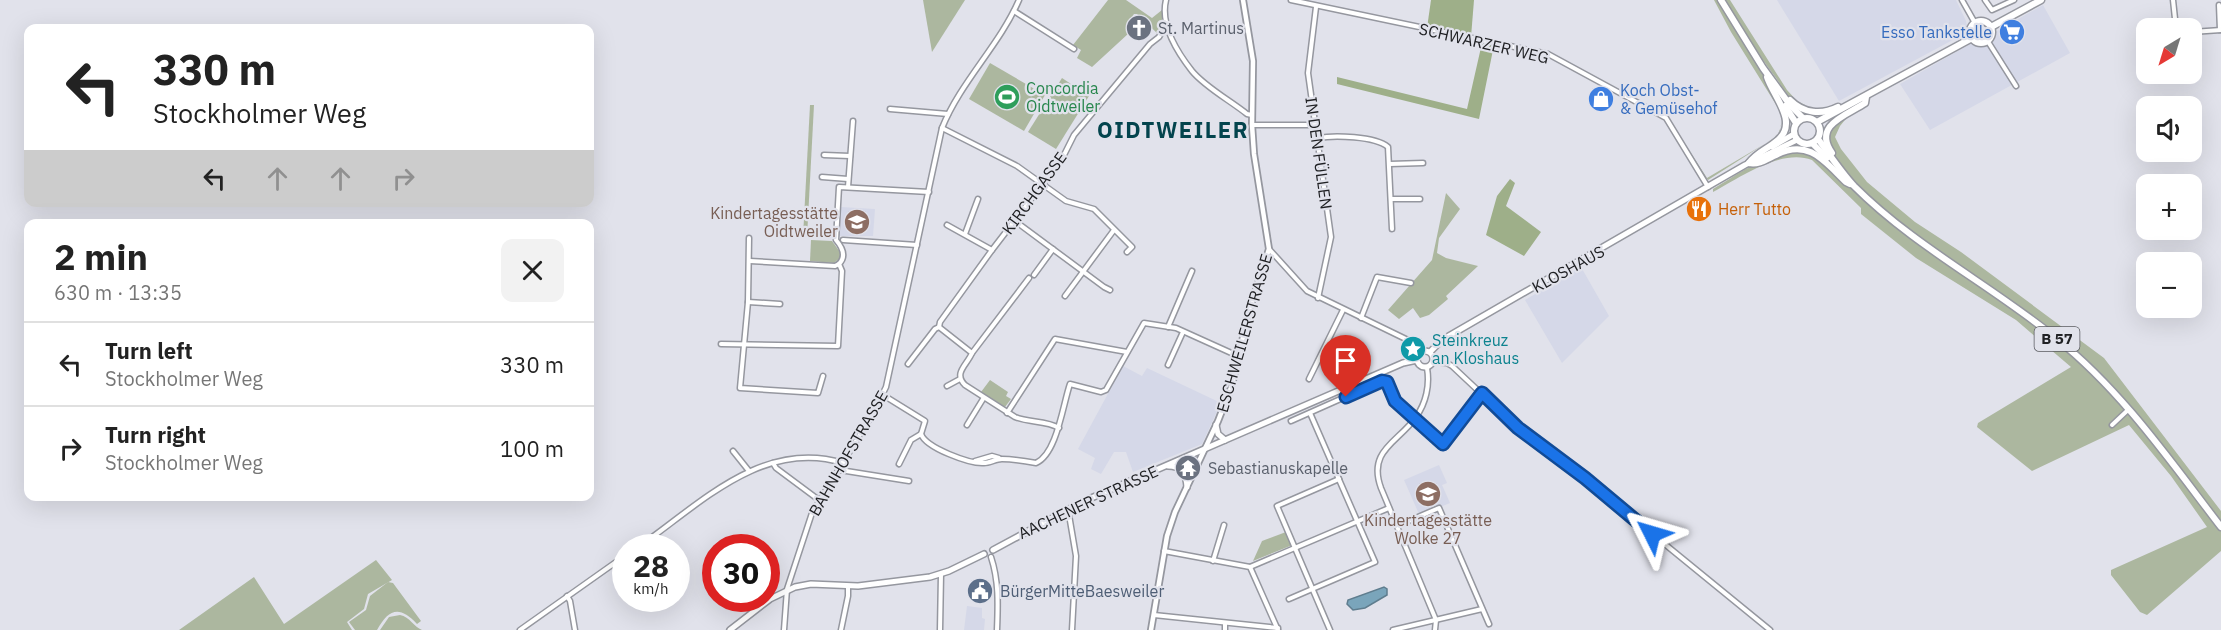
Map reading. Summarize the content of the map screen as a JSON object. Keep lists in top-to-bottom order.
{
  "streets": {
    "main road": ["KLOSHAUS", "B 57", "AACHENER STRASSE"],
    "street": [
      "SCHWARZER WEG",
      "IN DEN FÜLLEN",
      "KIRCHGASSE",
      "ESCHWEILERSTRASSE",
      "BAHNHOFSTRASSE"
    ]
  },
  "crossings": [
    ["SCHWARZER WEG", "IN DEN FÜLLEN"],
    ["SCHWARZER WEG", "KLOSHAUS"],
    ["KLOSHAUS", "B 57"],
    ["KLOSHAUS", "AACHENER STRASSE"],
    ["ESCHWEILERSTRASSE", "AACHENER STRASSE"]
  ],
  "districts": ["OIDTWEILER"],
  "places": {
    "church": ["St. Martinus"],
    "supermarket": ["Esso Tankstelle"],
    "sports": ["Concordia Oidtweiler"],
    "shop": ["Koch Obst- & Gemüsehof"],
    "restaurant": ["Herr Tutto"],
    "school or university": ["Kindertagesstätte Oidtweiler", "Kindertagesstätte Wolke 27"],
    "place": ["Steinkreuz an Kloshaus"],
    "temple": ["Sebastianuskapelle"],
    "public building": ["BürgerMitteBaesweiler"]
  },
  "north": "bottom left",
  "page": {
    "map_buttons": ["+", "−"],
    "turn": ["330 m", "Stockholmer Weg"],
    "heading": ["2 min", "630 m · 13:35"],
    "list": [
      {
        "name": "Turn left",
        "note": "Stockholmer Weg",
        "value": "330 m"
      },
      {
        "name": "Turn right",
        "note": "Stockholmer Weg",
        "value": "100 m"
      }
    ],
    "speed": "28 km/h",
    "limit": "30"
  }
}
